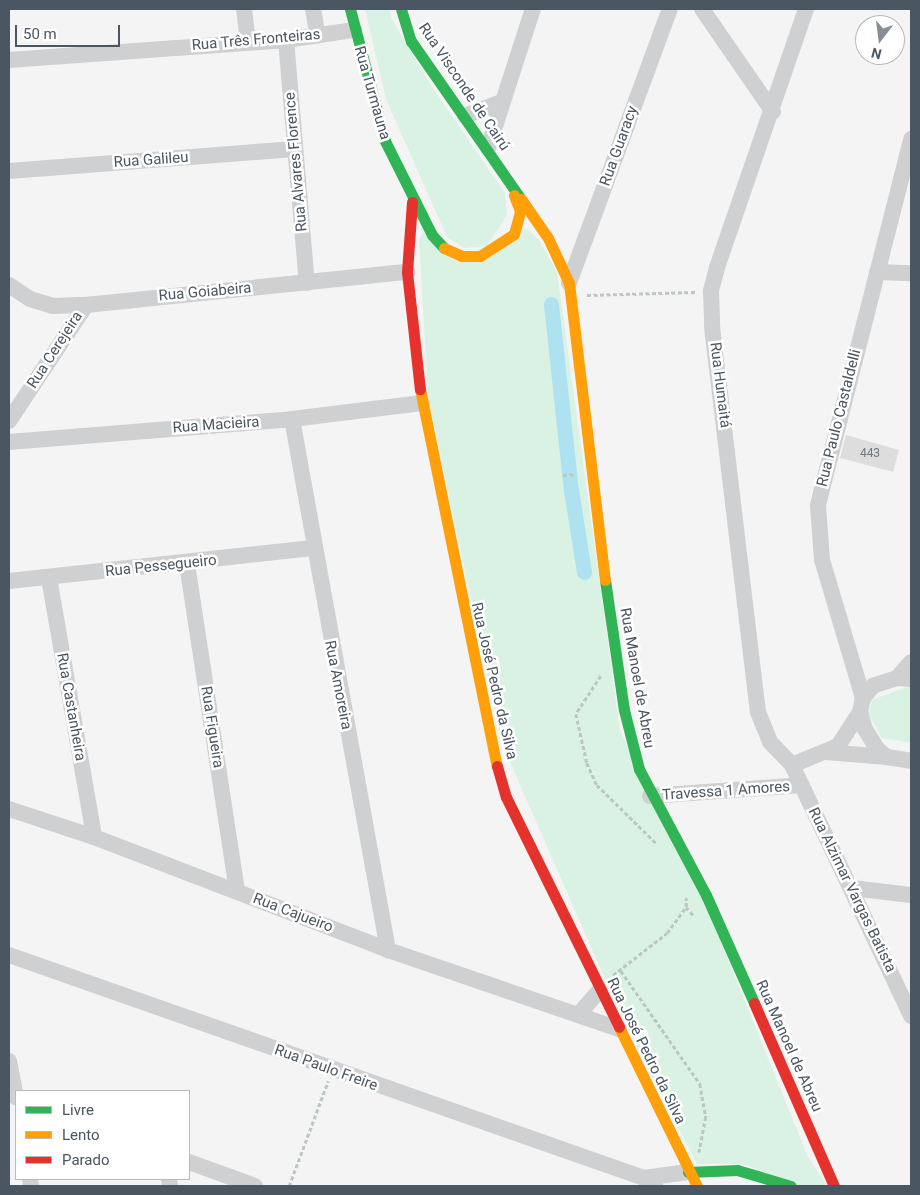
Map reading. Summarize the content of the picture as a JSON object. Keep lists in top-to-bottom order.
{
  "streets": {
    "main road": [
      "Rua Visconde de Cairú",
      "Rua Turmauna",
      "Rua Manoel de Abreu",
      "Rua José Pedro da Silva",
      "Rua Paulo Freire"
    ],
    "street": [
      "Rua Três Fronteiras",
      "Rua Guaracy",
      "Rua Galileu",
      "Rua Alvares Florence",
      "Rua Goiabeira",
      "Rua Cerejeira",
      "Rua Humaitá",
      "Rua Paulo Castaldelli",
      "Rua Macieira",
      "Rua Pessegueiro",
      "Rua Amoreira",
      "Rua Castanheira",
      "Rua Figueira",
      "Travessa 1 Amores",
      "Rua Alzimar Vargas Batista",
      "Rua Cajueiro"
    ]
  },
  "crossings": [
    ["Rua Três Fronteiras", "Rua Turmauna"],
    ["Rua Três Fronteiras", "Rua Alvares Florence"],
    ["Rua Visconde de Cairú", "Rua Manoel de Abreu"],
    ["Rua Turmauna", "Rua José Pedro da Silva"],
    ["Rua Guaracy", "Rua Manoel de Abreu"],
    ["Rua Galileu", "Rua Alvares Florence"],
    ["Rua Alvares Florence", "Rua Goiabeira"],
    ["Rua Goiabeira", "Rua Cerejeira"],
    ["Rua Goiabeira", "Rua José Pedro da Silva"],
    ["Rua Humaitá", "Rua Alzimar Vargas Batista"],
    ["Rua Macieira", "Rua José Pedro da Silva"],
    ["Rua Macieira", "Rua Amoreira"],
    ["Rua Pessegueiro", "Rua Amoreira"],
    ["Rua Pessegueiro", "Rua Castanheira"],
    ["Rua Pessegueiro", "Rua Figueira"],
    ["Rua Manoel de Abreu", "Travessa 1 Amores"],
    ["Rua José Pedro da Silva", "Rua Cajueiro"],
    ["Rua José Pedro da Silva", "Rua Paulo Freire"],
    ["Rua Amoreira", "Rua Cajueiro"],
    ["Rua Castanheira", "Rua Cajueiro"],
    ["Rua Figueira", "Rua Cajueiro"],
    ["Travessa 1 Amores", "Rua Alzimar Vargas Batista"]
  ],
  "house_numbers": ["443"],
  "legend": ["Livre", "Lento", "Parado"],
  "scale_bar": "50 m",
  "north": "bottom"
}
